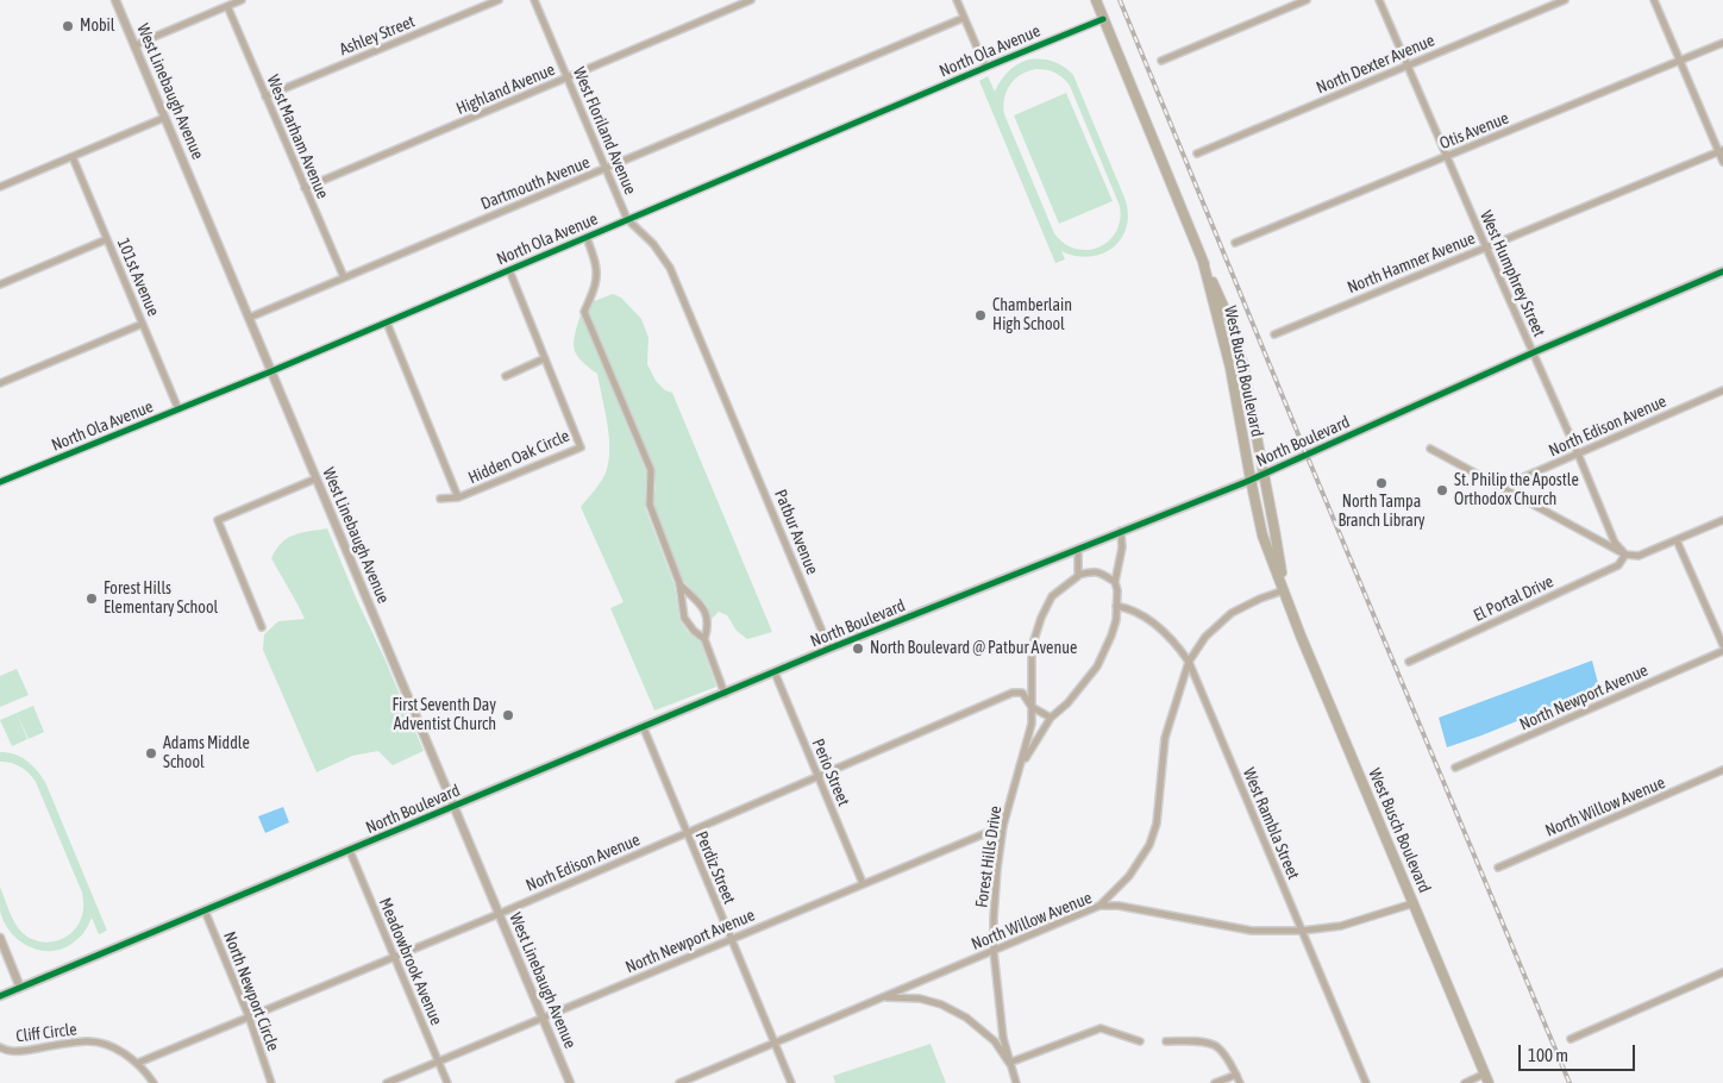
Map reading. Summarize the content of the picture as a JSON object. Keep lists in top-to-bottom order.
{
  "streets": {
    "main road": ["West Busch Boulevard"],
    "street": [
      "Ashley Street",
      "North Ola Avenue",
      "North Dexter Avenue",
      "Highland Avenue",
      "West Linebaugh Avenue",
      "West Floriland Avenue",
      "Otis Avenue",
      "West Marham Avenue",
      "Dartmouth Avenue",
      "North Hamner Avenue",
      "West Humphrey Street",
      "101st Avenue",
      "North Edison Avenue",
      "North Boulevard",
      "Hidden Oak Circle",
      "Patbur Avenue",
      "El Portal Drive",
      "North Newport Avenue",
      "Perio Street",
      "North Willow Avenue",
      "West Rambla Street",
      "Forest Hills Drive",
      "Norh Edison Avenue",
      "Perdiz Street",
      "Meadowbrook Avenue",
      "North Newport Circle",
      "Cliff Circle"
    ]
  },
  "crossings": [
    ["Ashley Street", "West Marham Avenue"],
    ["North Ola Avenue", "West Linebaugh Avenue"],
    ["North Ola Avenue", "West Floriland Avenue"],
    ["North Ola Avenue", "101st Avenue"],
    ["North Ola Avenue", "West Busch Boulevard"],
    ["North Ola Avenue", "Hidden Oak Circle"],
    ["North Dexter Avenue", "West Humphrey Street"],
    ["Highland Avenue", "West Floriland Avenue"],
    ["Highland Avenue", "West Marham Avenue"],
    ["West Linebaugh Avenue", "Dartmouth Avenue"],
    ["West Linebaugh Avenue", "North Boulevard"],
    ["West Linebaugh Avenue", "North Newport Avenue"],
    ["West Linebaugh Avenue", "Norh Edison Avenue"],
    ["West Floriland Avenue", "Dartmouth Avenue"],
    ["West Floriland Avenue", "Patbur Avenue"],
    ["Otis Avenue", "West Humphrey Street"],
    ["West Marham Avenue", "Dartmouth Avenue"],
    ["North Hamner Avenue", "West Humphrey Street"],
    ["West Humphrey Street", "North Edison Avenue"],
    ["West Humphrey Street", "North Boulevard"],
    ["West Humphrey Street", "El Portal Drive"],
    ["West Busch Boulevard", "North Boulevard"],
    ["West Busch Boulevard", "North Willow Avenue"],
    ["North Boulevard", "Patbur Avenue"],
    ["North Boulevard", "Perio Street"],
    ["North Boulevard", "Perdiz Street"],
    ["North Boulevard", "Meadowbrook Avenue"],
    ["North Boulevard", "North Newport Circle"],
    ["North Newport Avenue", "Perio Street"],
    ["North Newport Avenue", "Forest Hills Drive"],
    ["North Newport Avenue", "Perdiz Street"],
    ["North Newport Avenue", "Meadowbrook Avenue"],
    ["Perio Street", "Norh Edison Avenue"],
    ["North Willow Avenue", "West Rambla Street"],
    ["North Willow Avenue", "Forest Hills Drive"],
    ["North Willow Avenue", "Perdiz Street"],
    ["Forest Hills Drive", "Norh Edison Avenue"],
    ["Norh Edison Avenue", "Perdiz Street"],
    ["Norh Edison Avenue", "Meadowbrook Avenue"],
    ["Norh Edison Avenue", "North Newport Circle"],
    ["Norh Edison Avenue", "Cliff Circle"]
  ],
  "places": [
    "Mobil",
    "Chamberlain High School",
    "North Tampa Branch Library",
    "St. Philip the Apostle Orthodox Church",
    "Forest Hills Elementary School",
    "North Boulevard @ Patbur Avenue",
    "First Seventh Day Adventist Church",
    "Adams Middle School"
  ],
  "scale_bar": "100 m"
}
